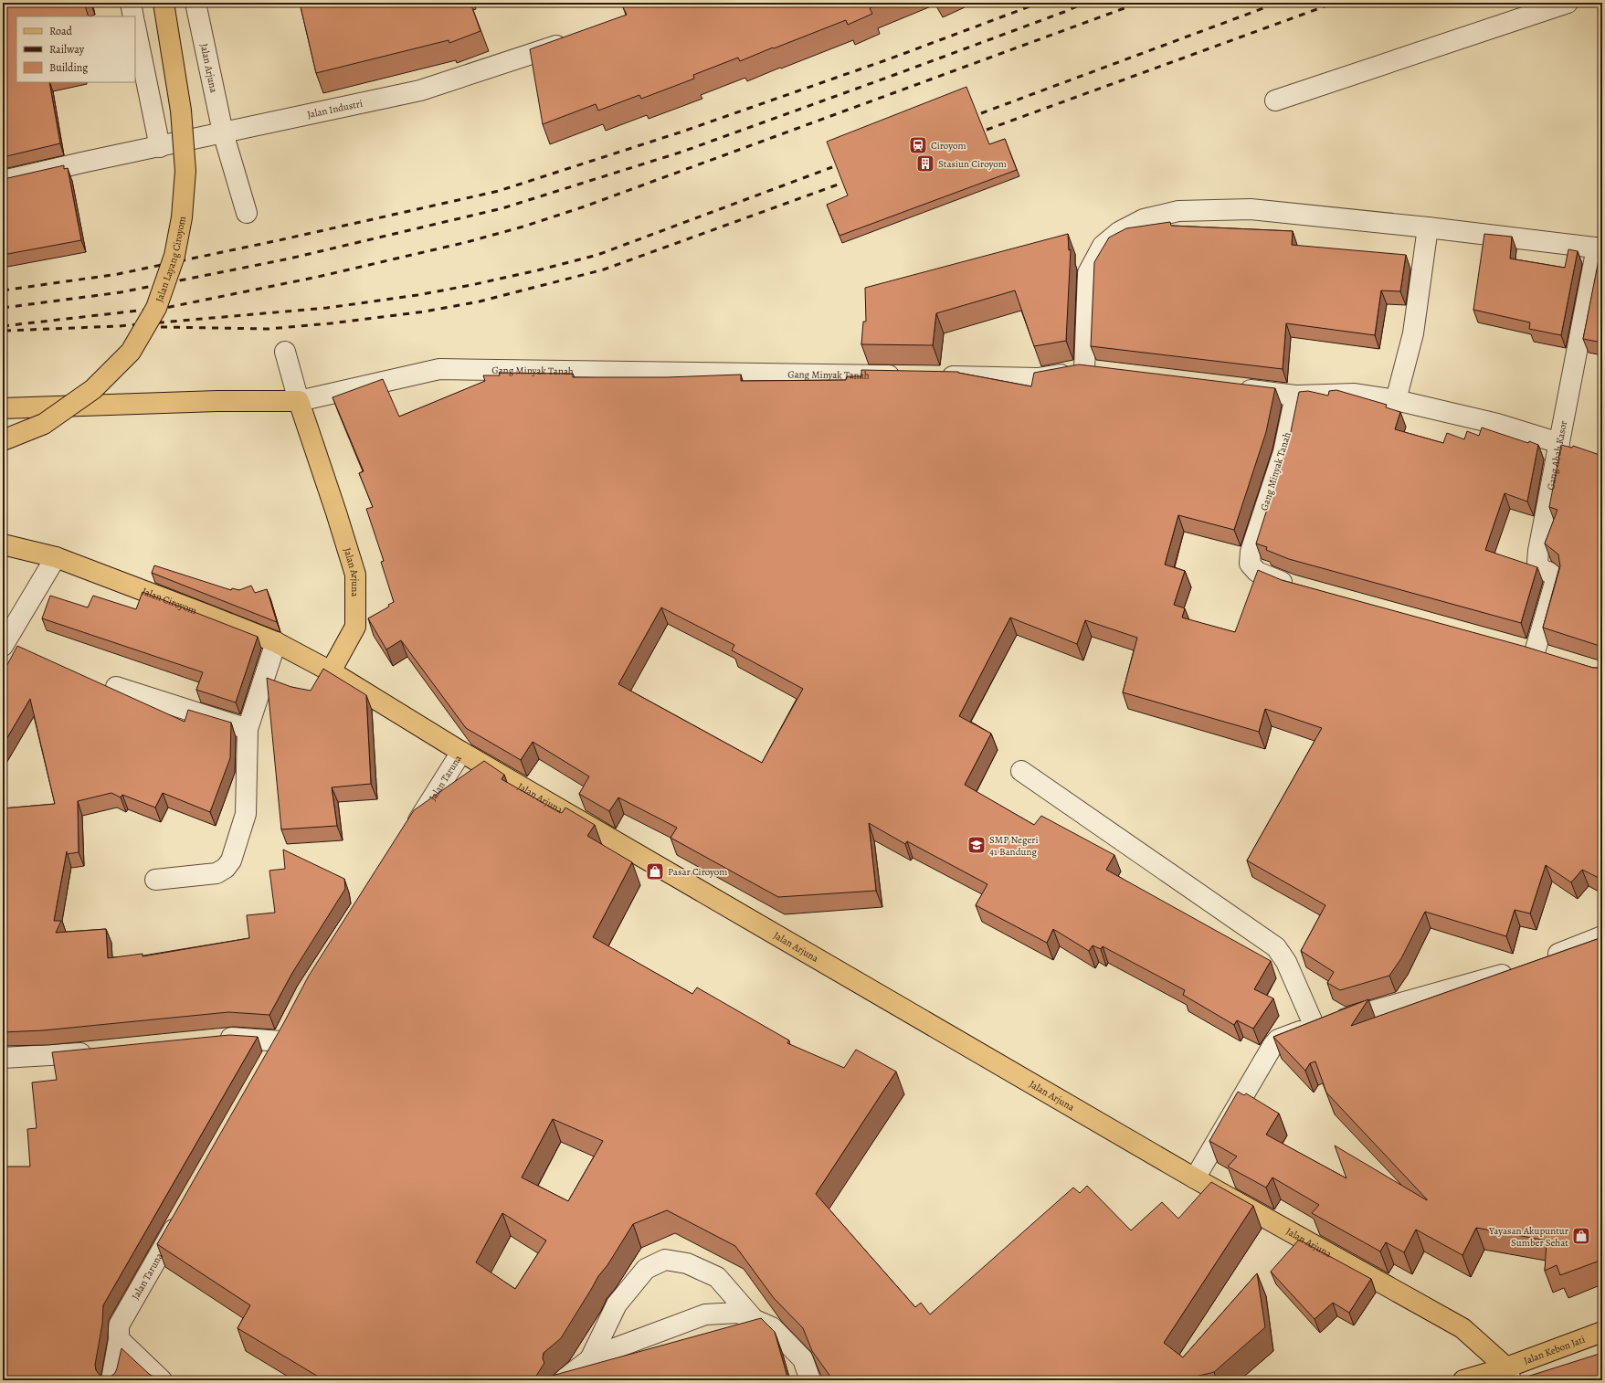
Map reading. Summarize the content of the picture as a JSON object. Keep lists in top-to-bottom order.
{
  "streets": {
    "main road": [
      "Jalan Arjuna",
      "Jalan Layang Ciroyom",
      "Jalan Ciroyom",
      "Jalan Kebon Jati"
    ],
    "street": [
      "Jalan Industri",
      "Gang Minyak Tanah",
      "Gang Abah Kasor",
      "Jalan Taruna"
    ]
  },
  "crossings": [
    ["Jalan Arjuna", "Jalan Industri"],
    ["Jalan Arjuna", "Gang Minyak Tanah"],
    ["Jalan Arjuna", "Jalan Ciroyom"],
    ["Jalan Arjuna", "Jalan Taruna"],
    ["Jalan Arjuna", "Jalan Kebon Jati"]
  ],
  "places": {
    "station": ["Ciroyom"],
    "building": ["Stasiun Ciroyom"],
    "school or university": ["SMP Negeri 41 Bandung"],
    "shop": ["Pasar Ciroyom", "Yayasan Akupuntur Sumber Sehat"]
  },
  "legend": ["Road", "Railway", "Building"]
}
